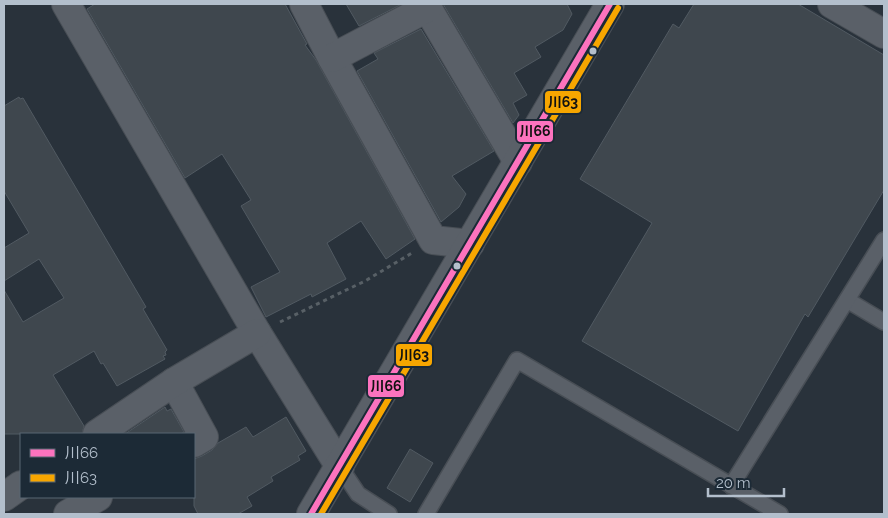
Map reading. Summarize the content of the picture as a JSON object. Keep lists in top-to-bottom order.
{
  "lines": ["transit line 川66", "transit line 川63"],
  "legend": ["川66", "川63"],
  "scale_bar": "20 m"
}
